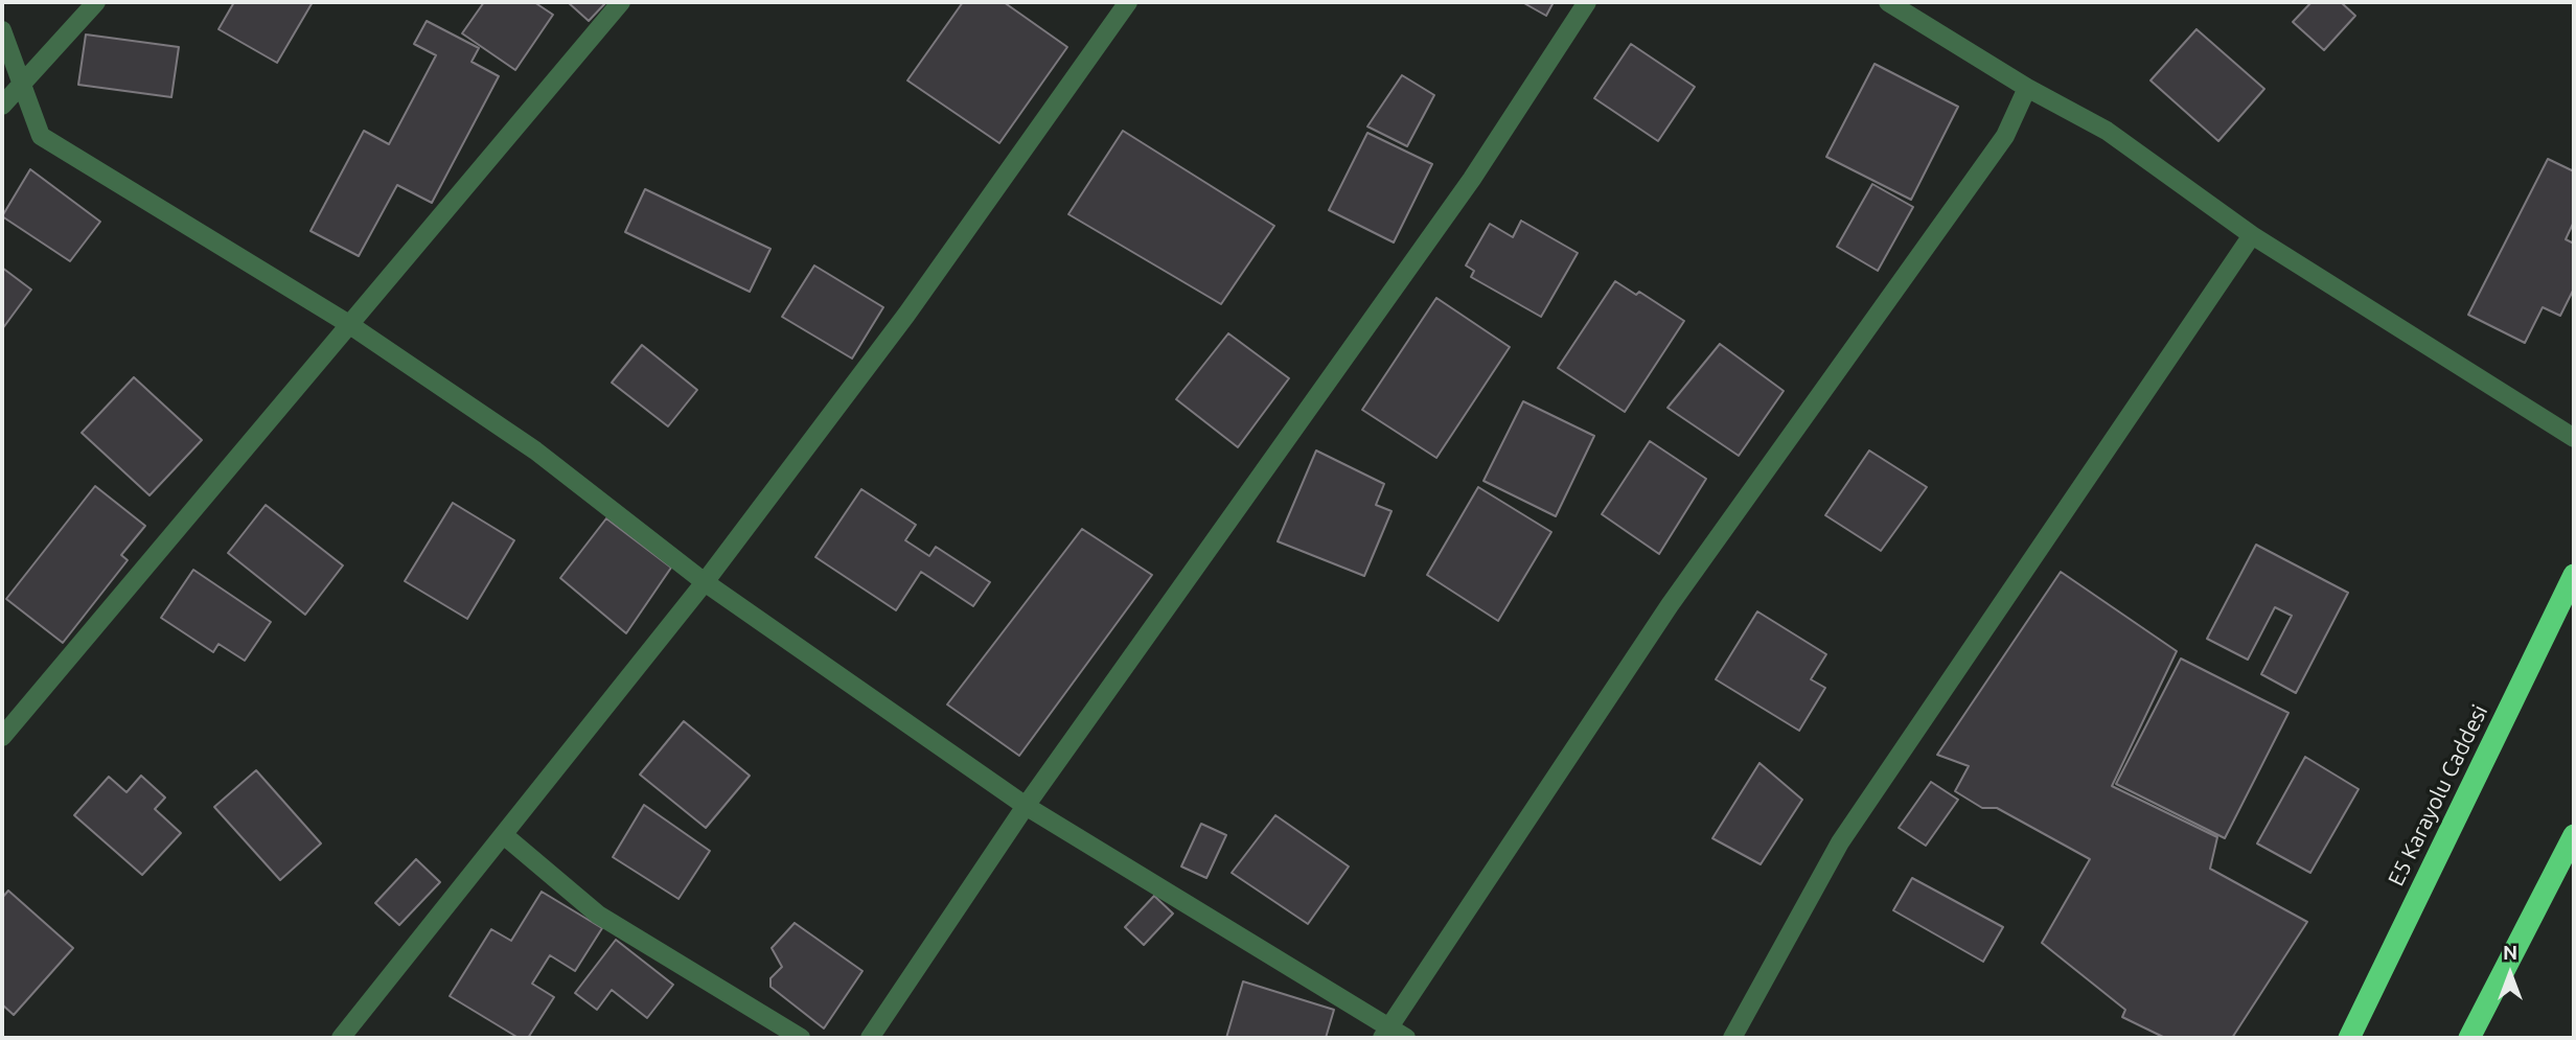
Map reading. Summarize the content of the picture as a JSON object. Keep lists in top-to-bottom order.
{
  "streets": {
    "highway": ["E5 Karayolu Caddesi"]
  },
  "north": "top"
}
